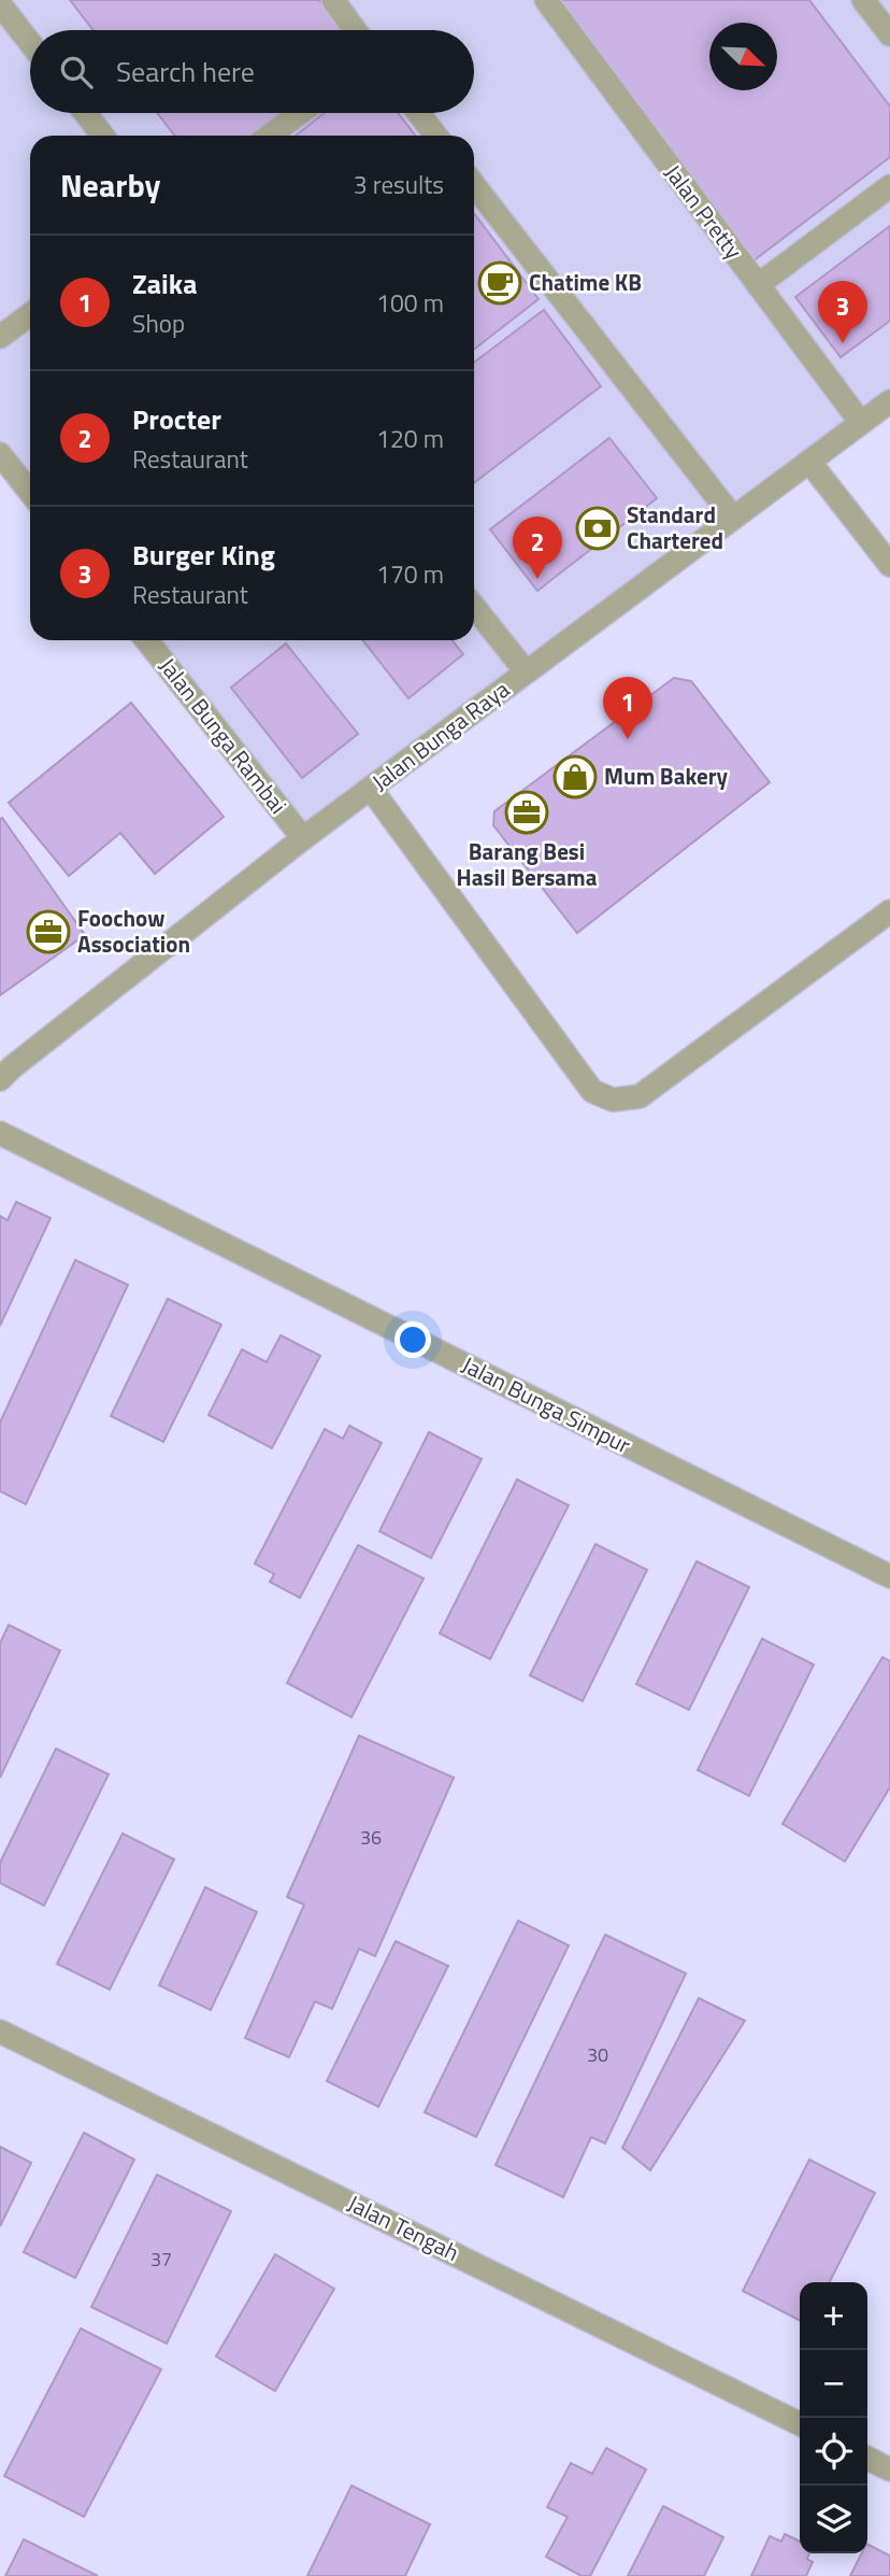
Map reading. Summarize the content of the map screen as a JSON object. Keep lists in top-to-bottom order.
{
  "streets": {
    "street": [
      "Jalan Pretty",
      "Jalan Bunga Rambai",
      "Jalan Bunga Raya",
      "Jalan Bunga Simpur",
      "Jalan Tengah"
    ]
  },
  "crossings": [
    ["Jalan Pretty", "Jalan Bunga Raya"],
    ["Jalan Bunga Rambai", "Jalan Bunga Raya"]
  ],
  "places": {
    "cafe": ["Chatime KB"],
    "bank": ["Standard Chartered"],
    "shop": ["Mum Bakery"],
    "office": ["Barang Besi Hasil Bersama", "Foochow Association"]
  },
  "house_numbers": ["36", "30", "37"],
  "north": "bottom right",
  "page": {
    "search": "Search here",
    "heading": ["Nearby", "3 results"],
    "list": [
      {
        "mark": "1",
        "name": "Zaika",
        "note": "Shop",
        "value": "100 m"
      },
      {
        "mark": "2",
        "name": "Procter",
        "note": "Restaurant",
        "value": "120 m"
      },
      {
        "mark": "3",
        "name": "Burger King",
        "note": "Restaurant",
        "value": "170 m"
      }
    ],
    "pins": ["3", "2", "1"],
    "map_buttons": ["+", "−"]
  }
}
